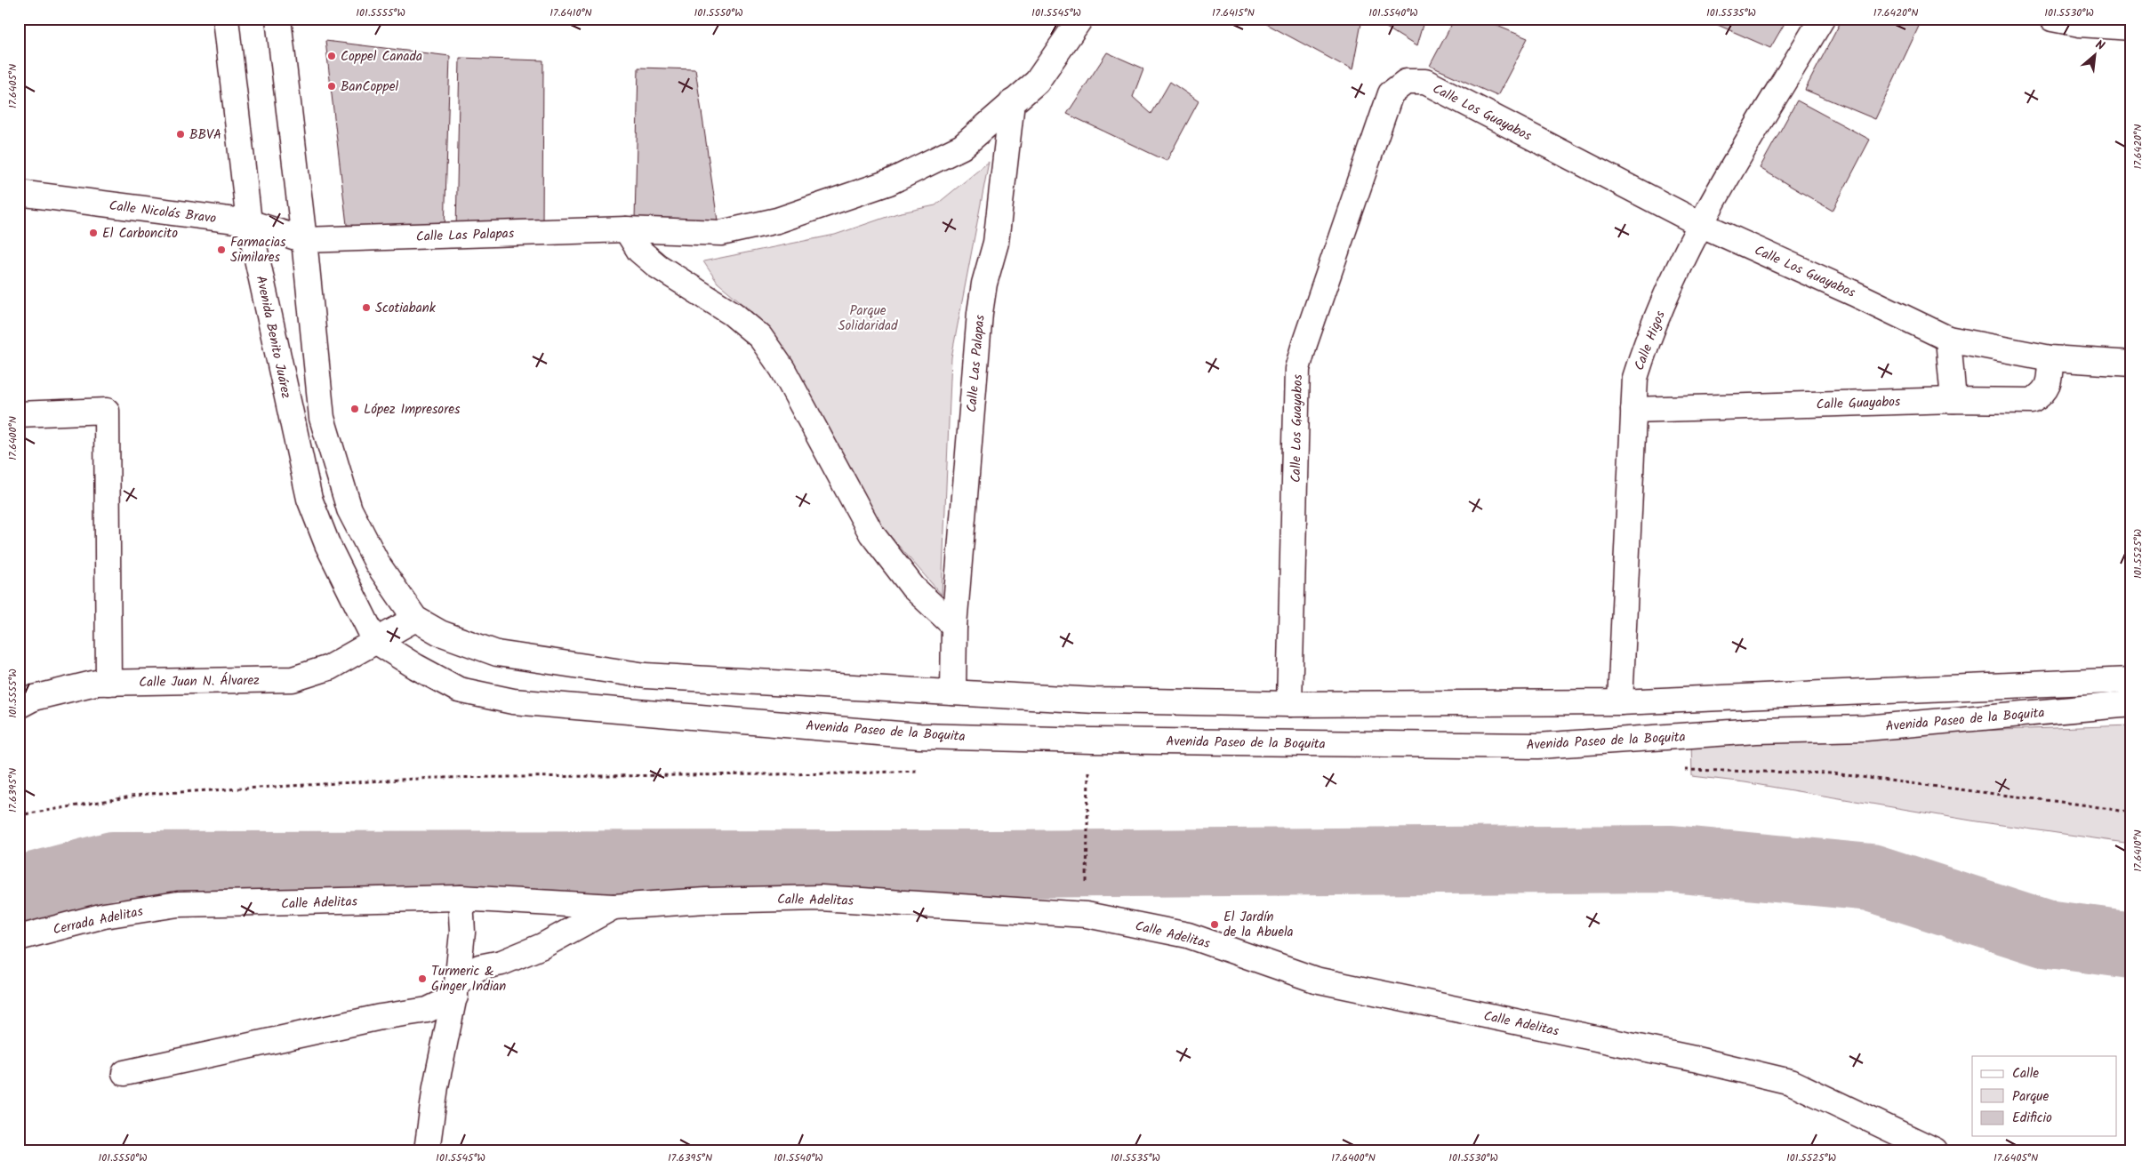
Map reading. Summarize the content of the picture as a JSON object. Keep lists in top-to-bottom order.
{
  "streets": {
    "street": [
      "Calle Los Guayabos",
      "Calle Nicolás Bravo",
      "Calle Las Palapas",
      "Avenida Benito Juárez",
      "Calle Higos",
      "Calle Guayabos",
      "Calle Juan N. Álvarez",
      "Avenida Paseo de la Boquita",
      "Calle Adelitas",
      "Cerrada Adelitas"
    ]
  },
  "crossings": [
    ["Calle Los Guayabos", "Calle Higos"],
    ["Calle Los Guayabos", "Calle Guayabos"],
    ["Calle Nicolás Bravo", "Calle Las Palapas"],
    ["Calle Nicolás Bravo", "Avenida Benito Juárez"],
    ["Avenida Benito Juárez", "Calle Juan N. Álvarez"],
    ["Avenida Benito Juárez", "Avenida Paseo de la Boquita"],
    ["Calle Higos", "Calle Guayabos"],
    ["Calle Juan N. Álvarez", "Avenida Paseo de la Boquita"],
    ["Calle Adelitas", "Cerrada Adelitas"]
  ],
  "parks": ["Parque Solidaridad"],
  "places": [
    "Coppel Canada",
    "BanCoppel",
    "BBVA",
    "El Carboncito",
    "Farmacias Similares",
    "Scotiabank",
    "López Impresores",
    "El Jardín de la Abuela",
    "Turmeric & Ginger Indian"
  ],
  "legend": ["Calle", "Parque", "Edificio"],
  "north": "top right",
  "coordinates": [
    "101.5555°W",
    "17.6410°N",
    "101.5550°W",
    "101.5545°W",
    "17.6415°N",
    "101.5540°W",
    "101.5535°W",
    "17.6420°N",
    "101.5530°W",
    "17.6405°N",
    "17.6400°N",
    "101.5525°W",
    "17.6395°N"
  ]
}
